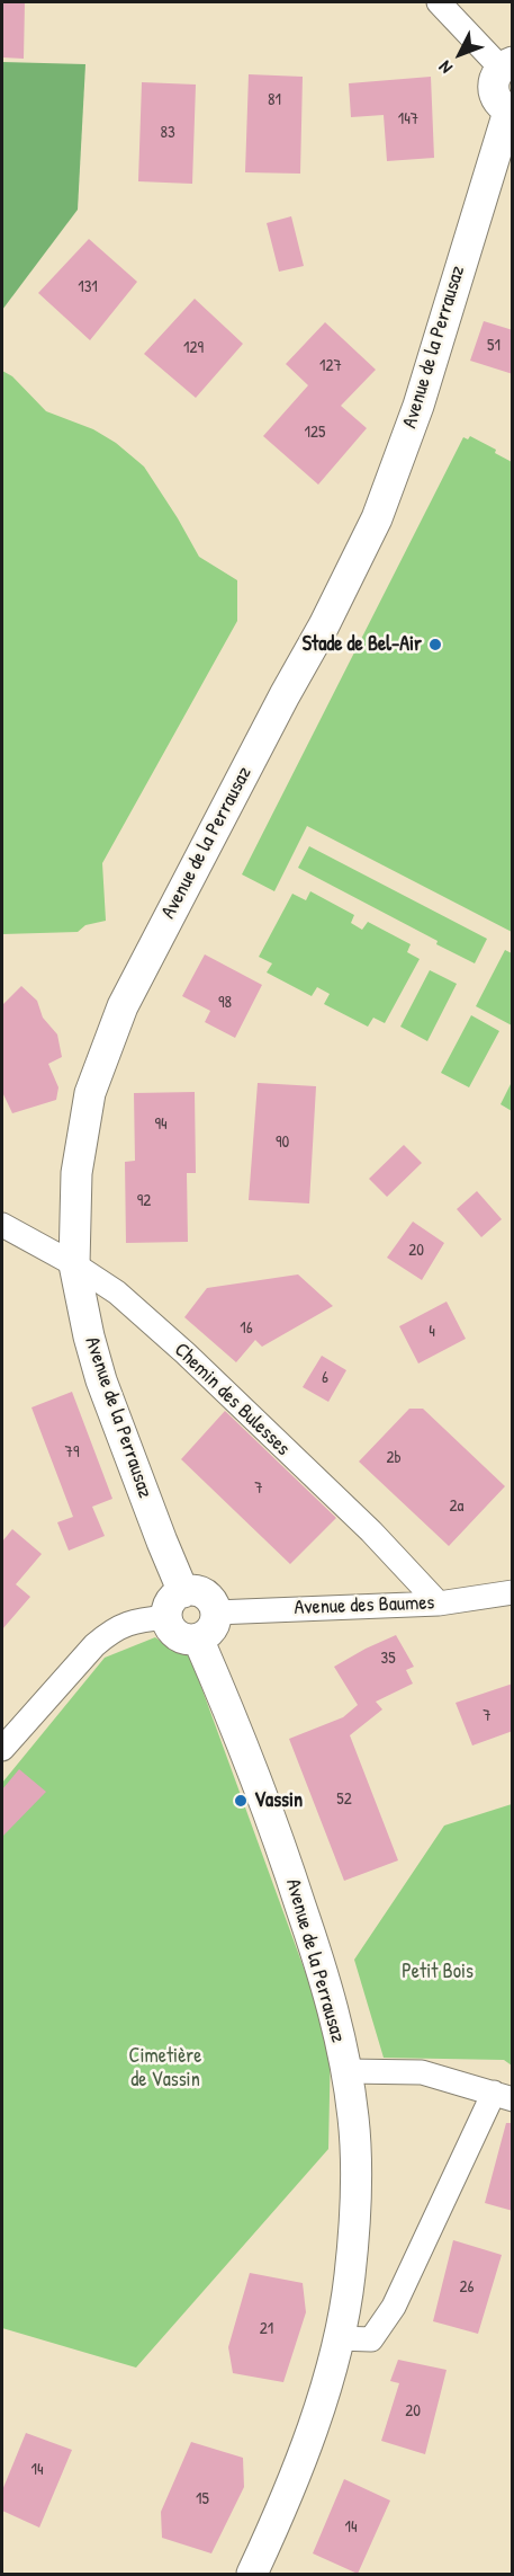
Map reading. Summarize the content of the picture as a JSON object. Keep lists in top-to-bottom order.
{
  "streets": {
    "street": ["Avenue de la Perrausaz", "Chemin des Bulesses", "Avenue des Baumes"]
  },
  "crossings": [
    ["Avenue de la Perrausaz", "Chemin des Bulesses"],
    ["Avenue de la Perrausaz", "Avenue des Baumes"],
    ["Chemin des Bulesses", "Avenue des Baumes"]
  ],
  "parks": ["Petit Bois", "Cimetière de Vassin"],
  "places": ["Stade de Bel-Air", "Vassin"],
  "house_numbers": [
    "81",
    "147",
    "83",
    "131",
    "51",
    "129",
    "127",
    "125",
    "98",
    "94",
    "90",
    "92",
    "20",
    "16",
    "4",
    "6",
    "79",
    "2b",
    "7",
    "2a",
    "35",
    "7",
    "52",
    "26",
    "21",
    "20",
    "14",
    "15",
    "14"
  ],
  "north": "bottom left"
}
